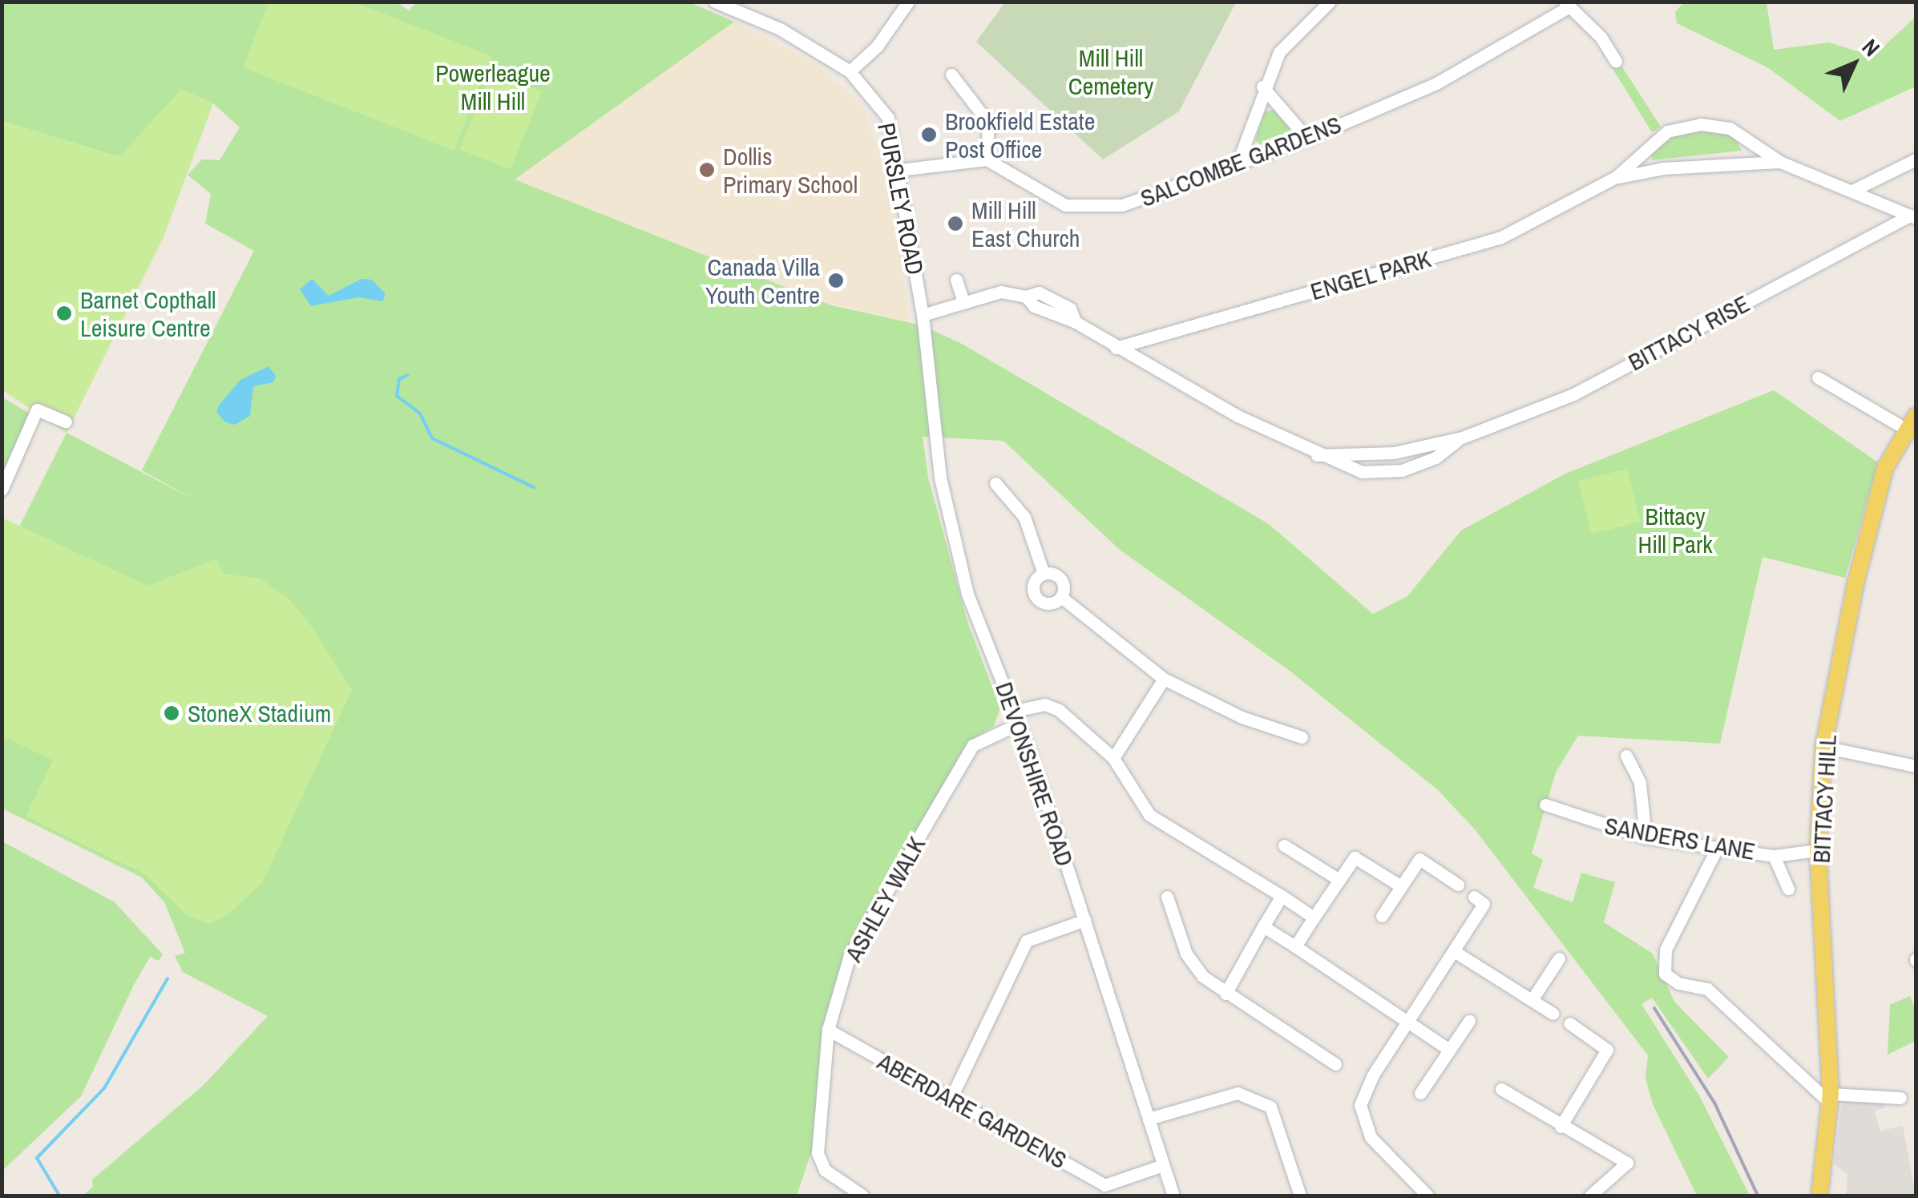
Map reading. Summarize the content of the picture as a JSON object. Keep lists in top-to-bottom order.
{
  "streets": {
    "main road": ["BITTACY HILL"],
    "street": [
      "SALCOMBE GARDENS",
      "PURSLEY ROAD",
      "ENGEL PARK",
      "BITTACY RISE",
      "DEVONSHIRE ROAD",
      "SANDERS LANE",
      "ASHLEY WALK",
      "ABERDARE GARDENS"
    ]
  },
  "crossings": [
    ["PURSLEY ROAD", "BITTACY RISE"],
    ["PURSLEY ROAD", "DEVONSHIRE ROAD"],
    ["ENGEL PARK", "BITTACY RISE"],
    ["DEVONSHIRE ROAD", "ASHLEY WALK"],
    ["DEVONSHIRE ROAD", "ABERDARE GARDENS"],
    ["BITTACY HILL", "SANDERS LANE"],
    ["ASHLEY WALK", "ABERDARE GARDENS"]
  ],
  "parks": ["Mill Hill Cemetery", "Powerleague Mill Hill", "Bittacy Hill Park"],
  "places": [
    "Brookfield Estate Post Office",
    "Dollis Primary School",
    "Mill Hill East Church",
    "Canada Villa Youth Centre",
    "Barnet Copthall Leisure Centre",
    "StoneX Stadium"
  ],
  "north": "top right"
}
